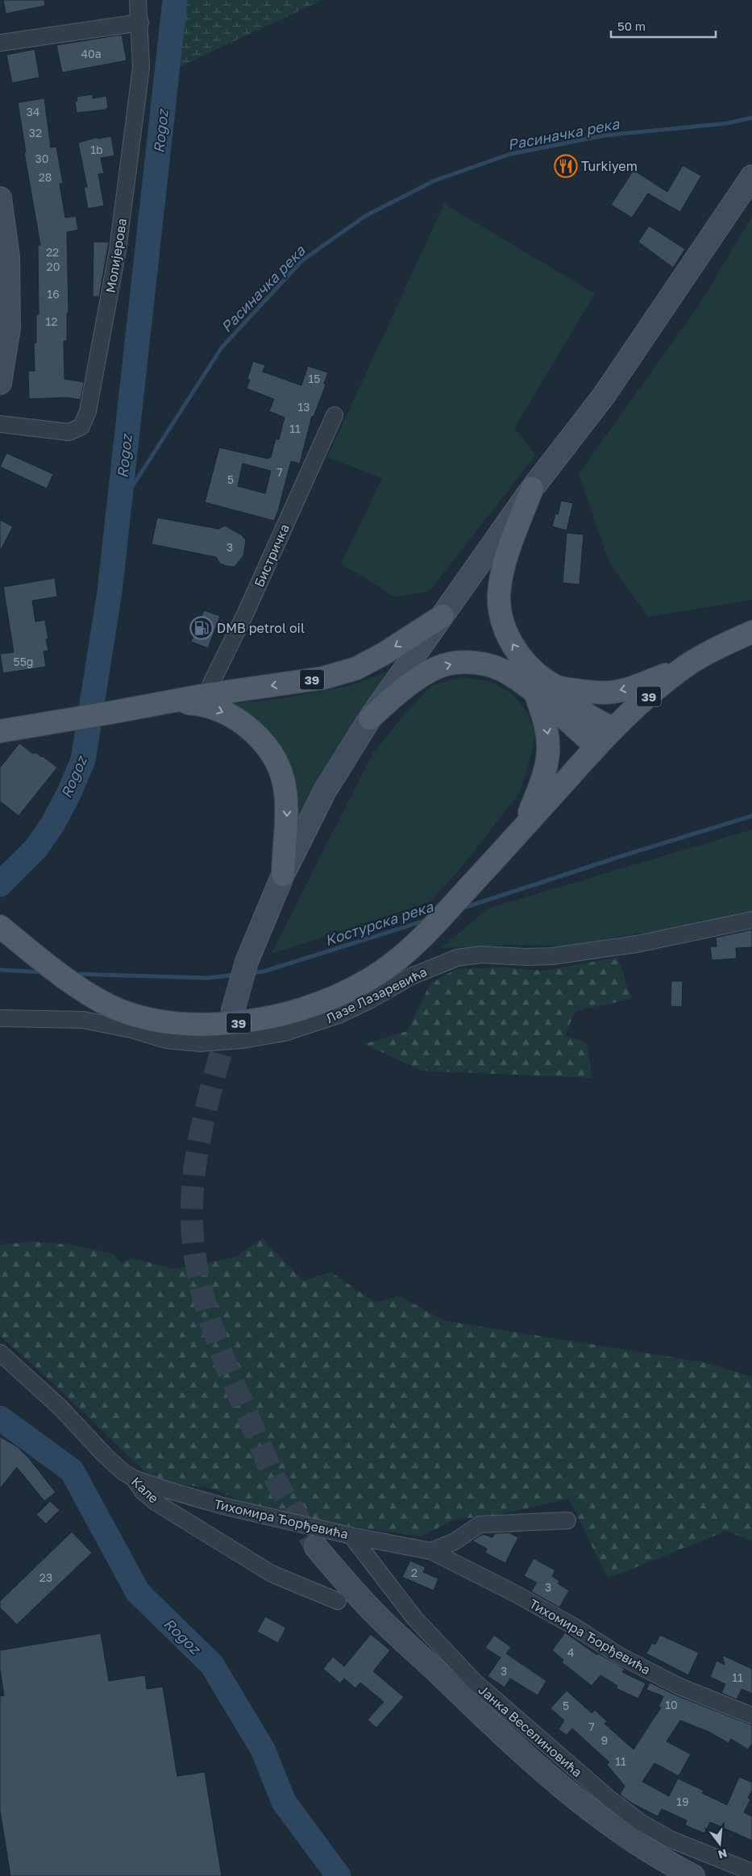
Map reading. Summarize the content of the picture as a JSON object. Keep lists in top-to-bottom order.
{
  "streets": {
    "main road": ["39"],
    "street": [
      "Молијерова",
      "Бистричка",
      "Лазе Лазаревића",
      "Кале",
      "Тихомира Ђорђевића",
      "Јанка Веселиновића"
    ]
  },
  "crossings": [
    ["Бистричка", "39"],
    ["Кале", "Тихомира Ђорђевића"],
    ["Тихомира Ђорђевића", "Јанка Веселиновића"]
  ],
  "water": ["Rogoz", "Расиначка река", "Костурска река"],
  "places": {
    "restaurant": ["Turkiyem"],
    "fuel station": ["DMB petrol oil"]
  },
  "house_numbers": [
    "40a",
    "34",
    "32",
    "1b",
    "30",
    "28",
    "22",
    "20",
    "16",
    "12",
    "15",
    "13",
    "11",
    "7",
    "5",
    "3",
    "55g",
    "2",
    "23",
    "3",
    "4",
    "3",
    "11",
    "10",
    "5",
    "7",
    "9",
    "11",
    "19"
  ],
  "scale_bar": "50 m",
  "north": "bottom"
}
